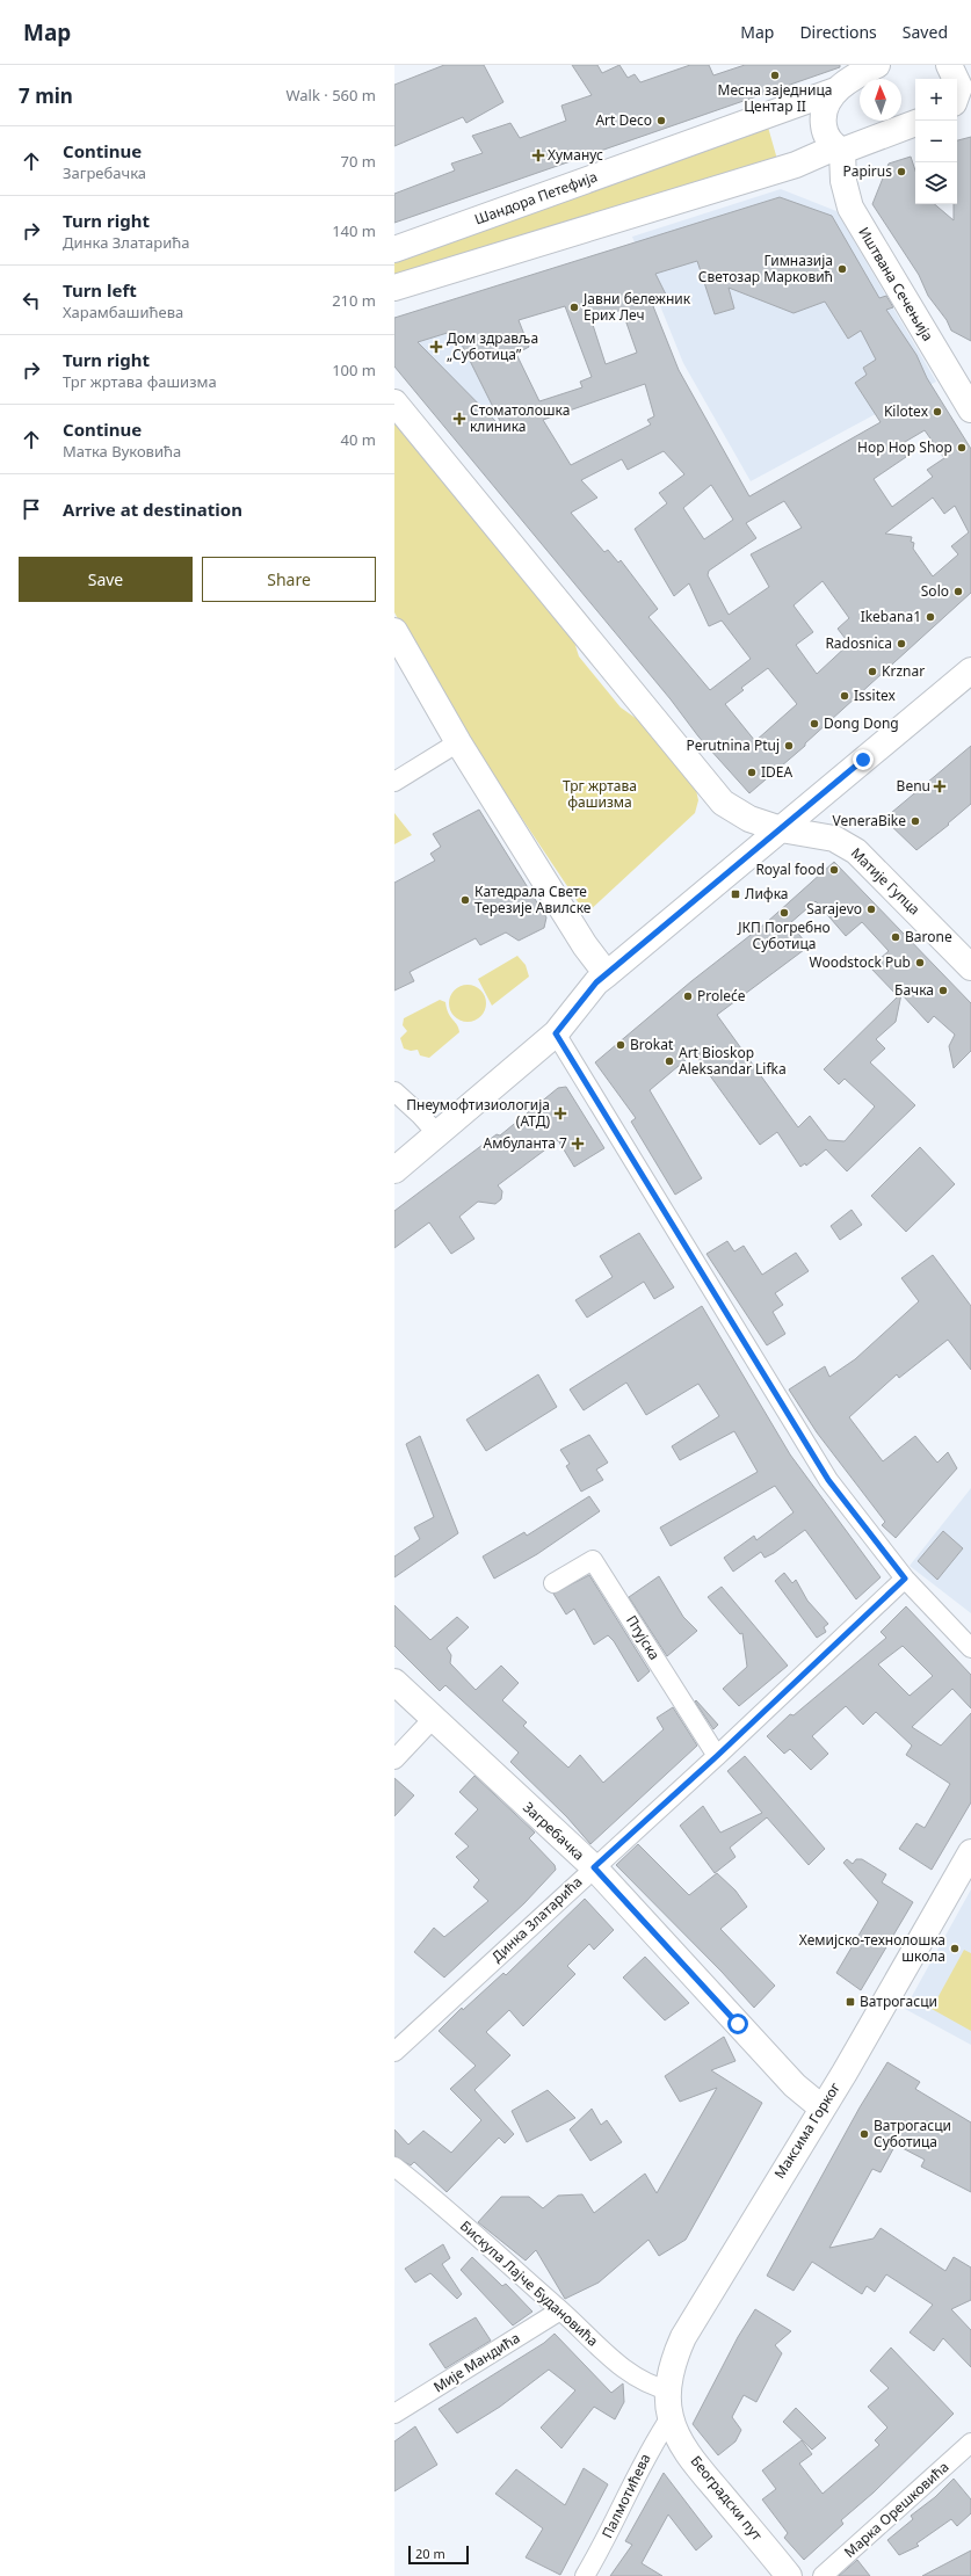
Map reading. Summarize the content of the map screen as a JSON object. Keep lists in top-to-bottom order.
{
  "streets": {
    "street": [
      "Шандора Петефија",
      "Иштвана Сечењија",
      "Матије Гупца",
      "Птујска",
      "Загребачка",
      "Динка Златарића",
      "Максима Горког",
      "Бискупа Лајче Будановића",
      "Мије Мандића",
      "Палмотићева",
      "Београдски пут",
      "Марка Орешковића"
    ]
  },
  "crossings": [
    ["Птујска", "Динка Златарића"],
    ["Загребачка", "Динка Златарића"],
    ["Загребачка", "Максима Горког"],
    ["Максима Горког", "Бискупа Лајче Будановића"],
    ["Максима Горког", "Палмотићева"],
    ["Максима Горког", "Београдски пут"],
    ["Бискупа Лајче Будановића", "Мије Мандића"],
    ["Палмотићева", "Београдски пут"]
  ],
  "parks": ["Трг жртава фашизма"],
  "places": {
    "other": [
      "Месна заједница Центар II",
      "Art Deco",
      "Papirus",
      "Гимназија Светозар Марковић",
      "Јавни бележник Ерих Леч",
      "Kilotex",
      "Hop Hop Shop",
      "Solo",
      "Ikebana1",
      "Radosnica",
      "Krznar",
      "Issitex",
      "Dong Dong",
      "Perutnina Ptuj",
      "IDEA",
      "VeneraBike",
      "Royal food",
      "Катедрала Свете Терезије Авилске",
      "Sarajevo",
      "ЈКП Погребно Суботица",
      "Barone",
      "Woodstock Pub",
      "Бачка",
      "Proleće",
      "Brokat",
      "Art Bioskop Aleksandar Lifka",
      "Хемијско-технолошка школа",
      "Ватрогасци Суботица"
    ],
    "health": [
      "Хуманус",
      "Дом здравља „Суботица”",
      "Стоматолошка клиника",
      "Benu",
      "Пнеумофтизиологија (АТД)",
      "Амбуланта 7"
    ],
    "transit": ["Лифка", "Ватрогасци"]
  },
  "scale_bar": "20 m",
  "north": "top",
  "page": {
    "header": "Map",
    "nav": ["Map", "Directions", "Saved"],
    "heading": ["7 min", "Walk · 560 m"],
    "map_buttons": ["+", "−"],
    "list": [
      ["Continue", "Загребачка", "70 m"],
      ["Turn right", "Динка Златарића", "140 m"],
      ["Turn left", "Харамбашићева", "210 m"],
      ["Turn right", "Трг жртава фашизма", "100 m"],
      ["Continue", "Матка Вуковића", "40 m"],
      "Arrive at destination"
    ],
    "buttons": ["Save", "Share"],
    "scale": "20 m"
  }
}
